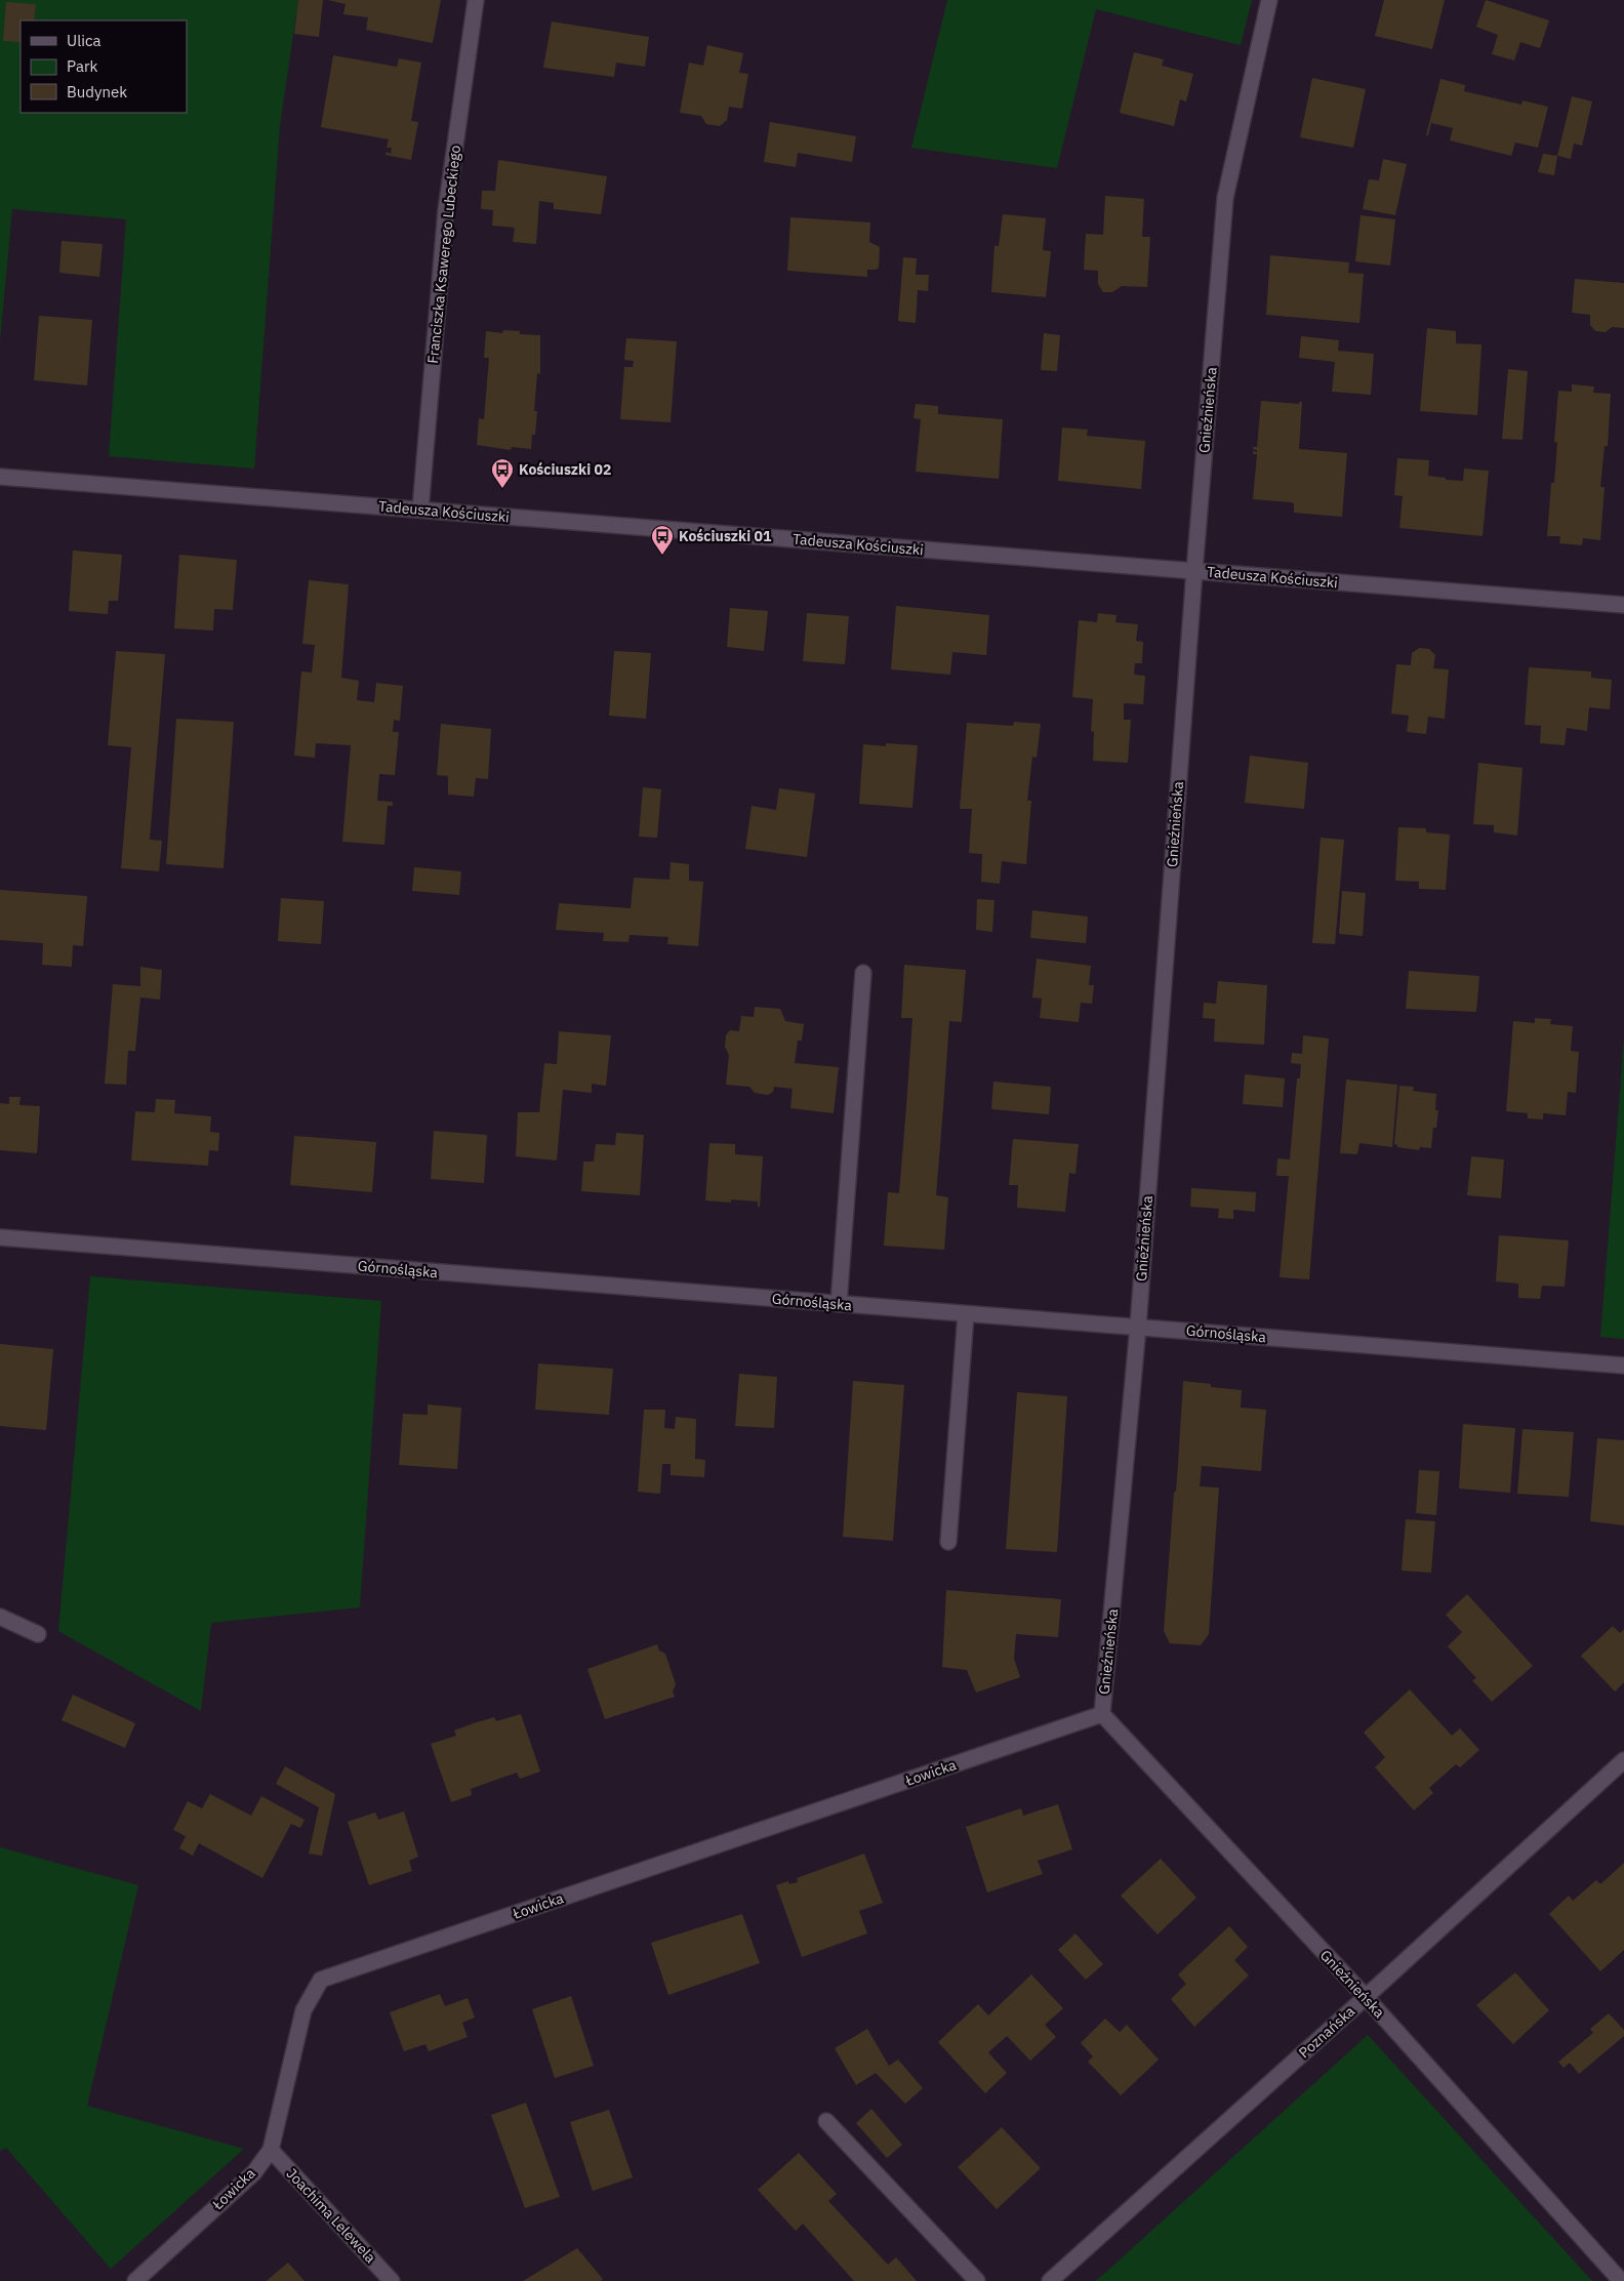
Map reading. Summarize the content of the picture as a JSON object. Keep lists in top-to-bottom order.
{
  "streets": {
    "street": [
      "Franciszka Ksawerego Lubeckiego",
      "Gnieźnieńska",
      "Tadeusza Kościuszki",
      "Górnośląska",
      "Łowicka",
      "Poznańska",
      "Joachima Lelewela"
    ]
  },
  "crossings": [
    ["Franciszka Ksawerego Lubeckiego", "Tadeusza Kościuszki"],
    ["Gnieźnieńska", "Tadeusza Kościuszki"],
    ["Gnieźnieńska", "Górnośląska"],
    ["Gnieźnieńska", "Łowicka"],
    ["Gnieźnieńska", "Poznańska"],
    ["Łowicka", "Joachima Lelewela"]
  ],
  "places": {
    "bus stop": ["Kościuszki 02", "Kościuszki 01"]
  },
  "legend": ["Ulica", "Park", "Budynek"]
}
